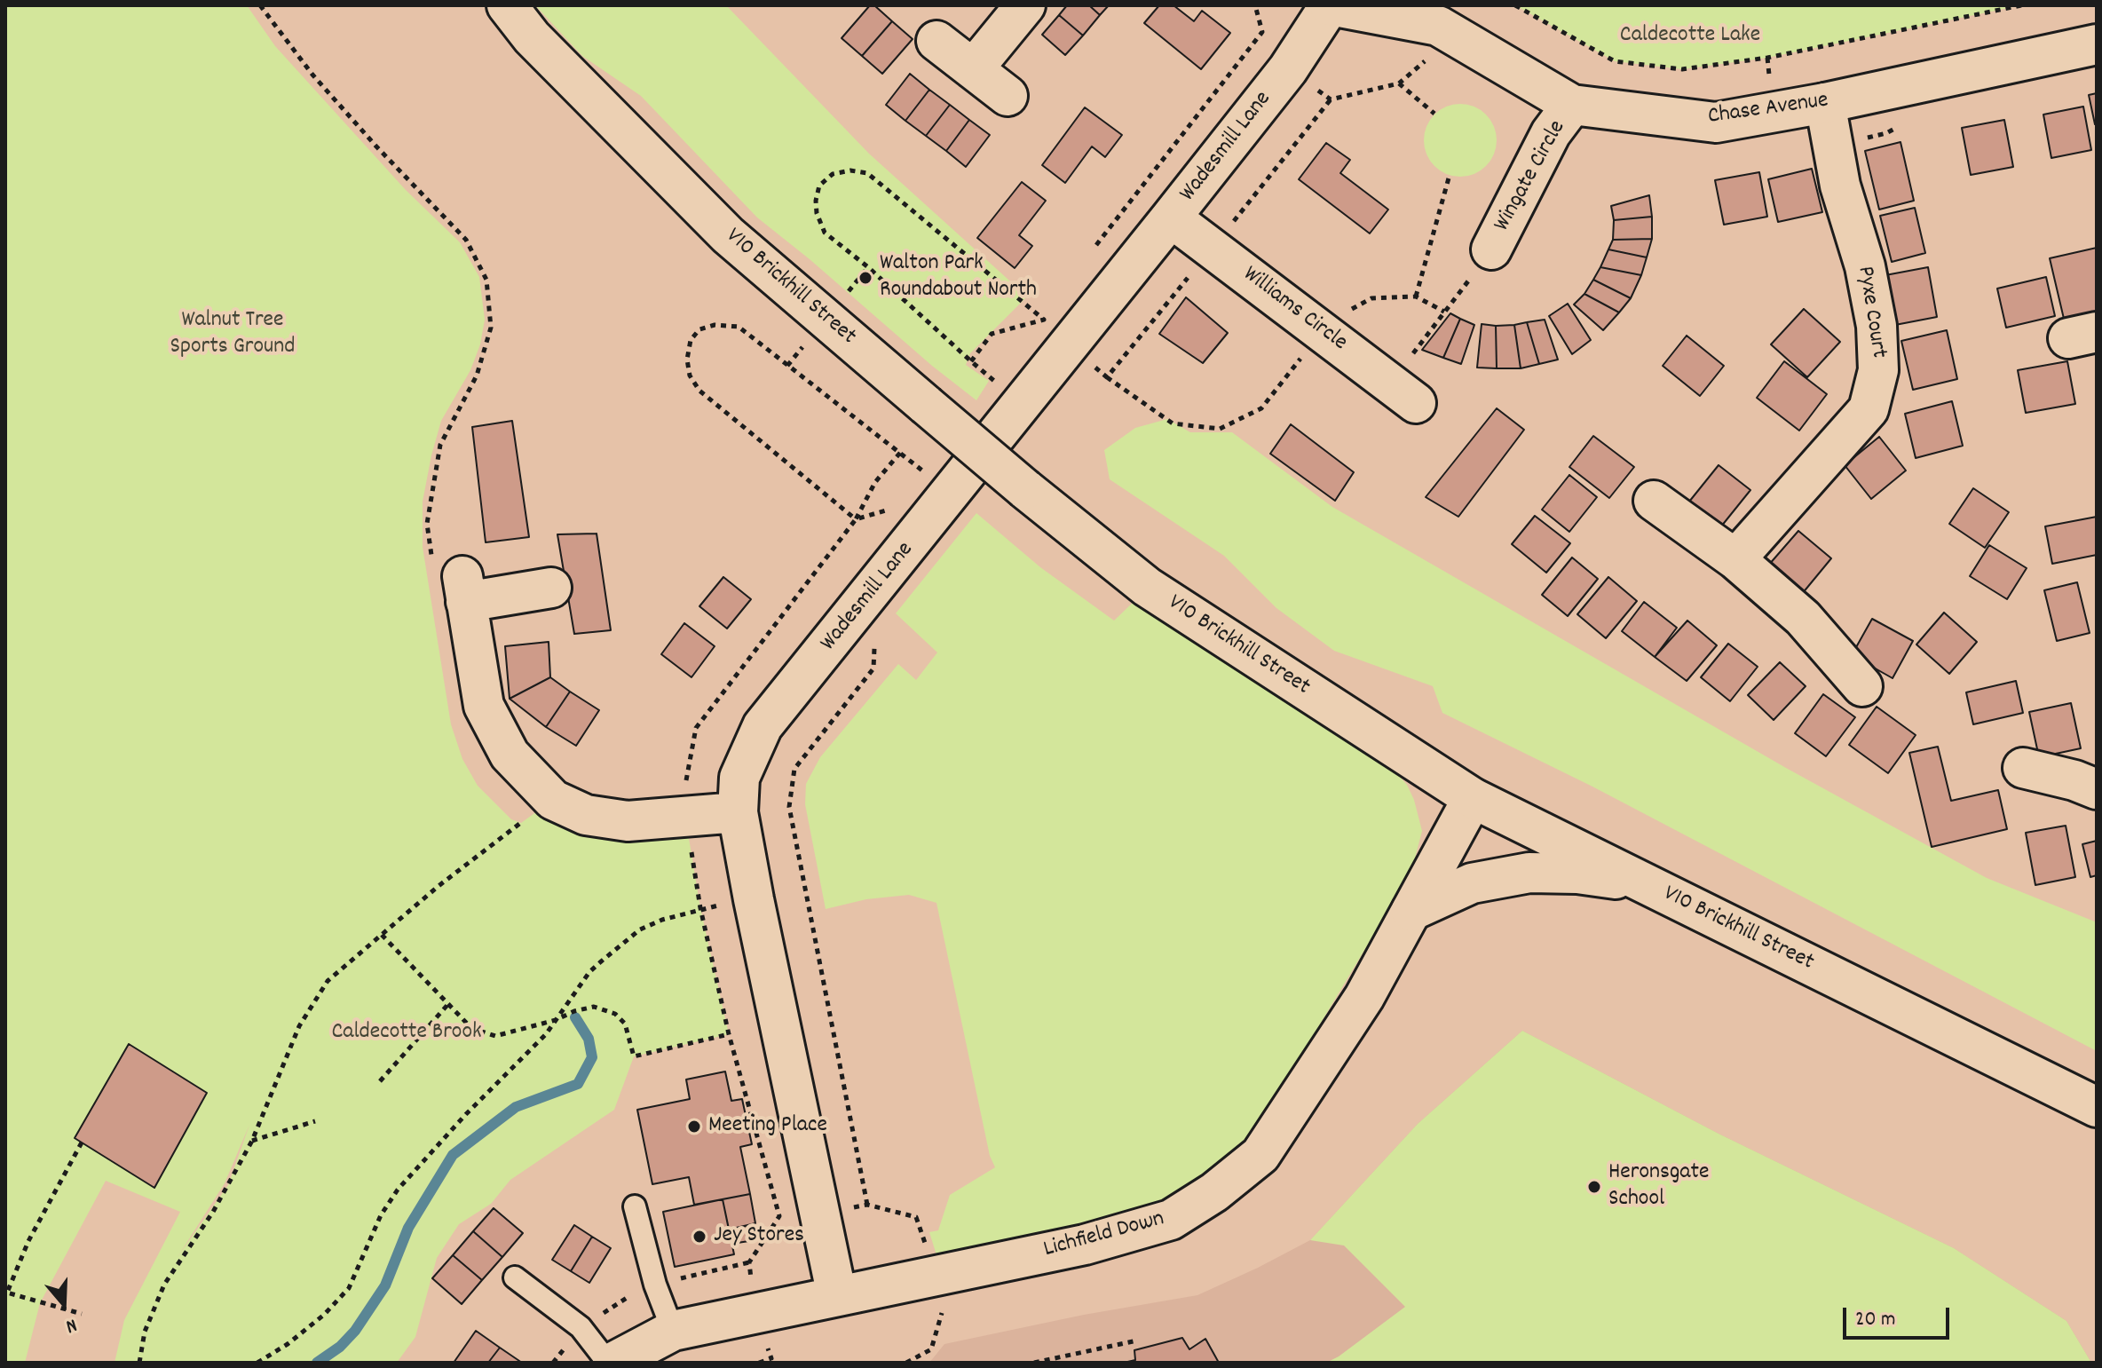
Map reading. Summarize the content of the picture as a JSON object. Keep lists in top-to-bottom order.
{
  "streets": {
    "street": [
      "Chase Avenue",
      "Wadesmill Lane",
      "Wingate Circle",
      "V10 Brickhill Street",
      "Williams Circle",
      "Pyxe Court",
      "Lichfield Down"
    ]
  },
  "crossings": [
    ["Chase Avenue", "Wadesmill Lane"],
    ["Chase Avenue", "Wingate Circle"],
    ["Chase Avenue", "Pyxe Court"],
    ["Wadesmill Lane", "Williams Circle"],
    ["Wadesmill Lane", "Lichfield Down"],
    ["V10 Brickhill Street", "Lichfield Down"]
  ],
  "parks": ["Caldecotte Lake", "Walnut Tree Sports Ground", "Caldecotte Brook"],
  "places": [
    "Walton Park Roundabout North",
    "Meeting Place",
    "Heronsgate School",
    "Jey Stores"
  ],
  "scale_bar": "20 m",
  "north": "bottom"
}
